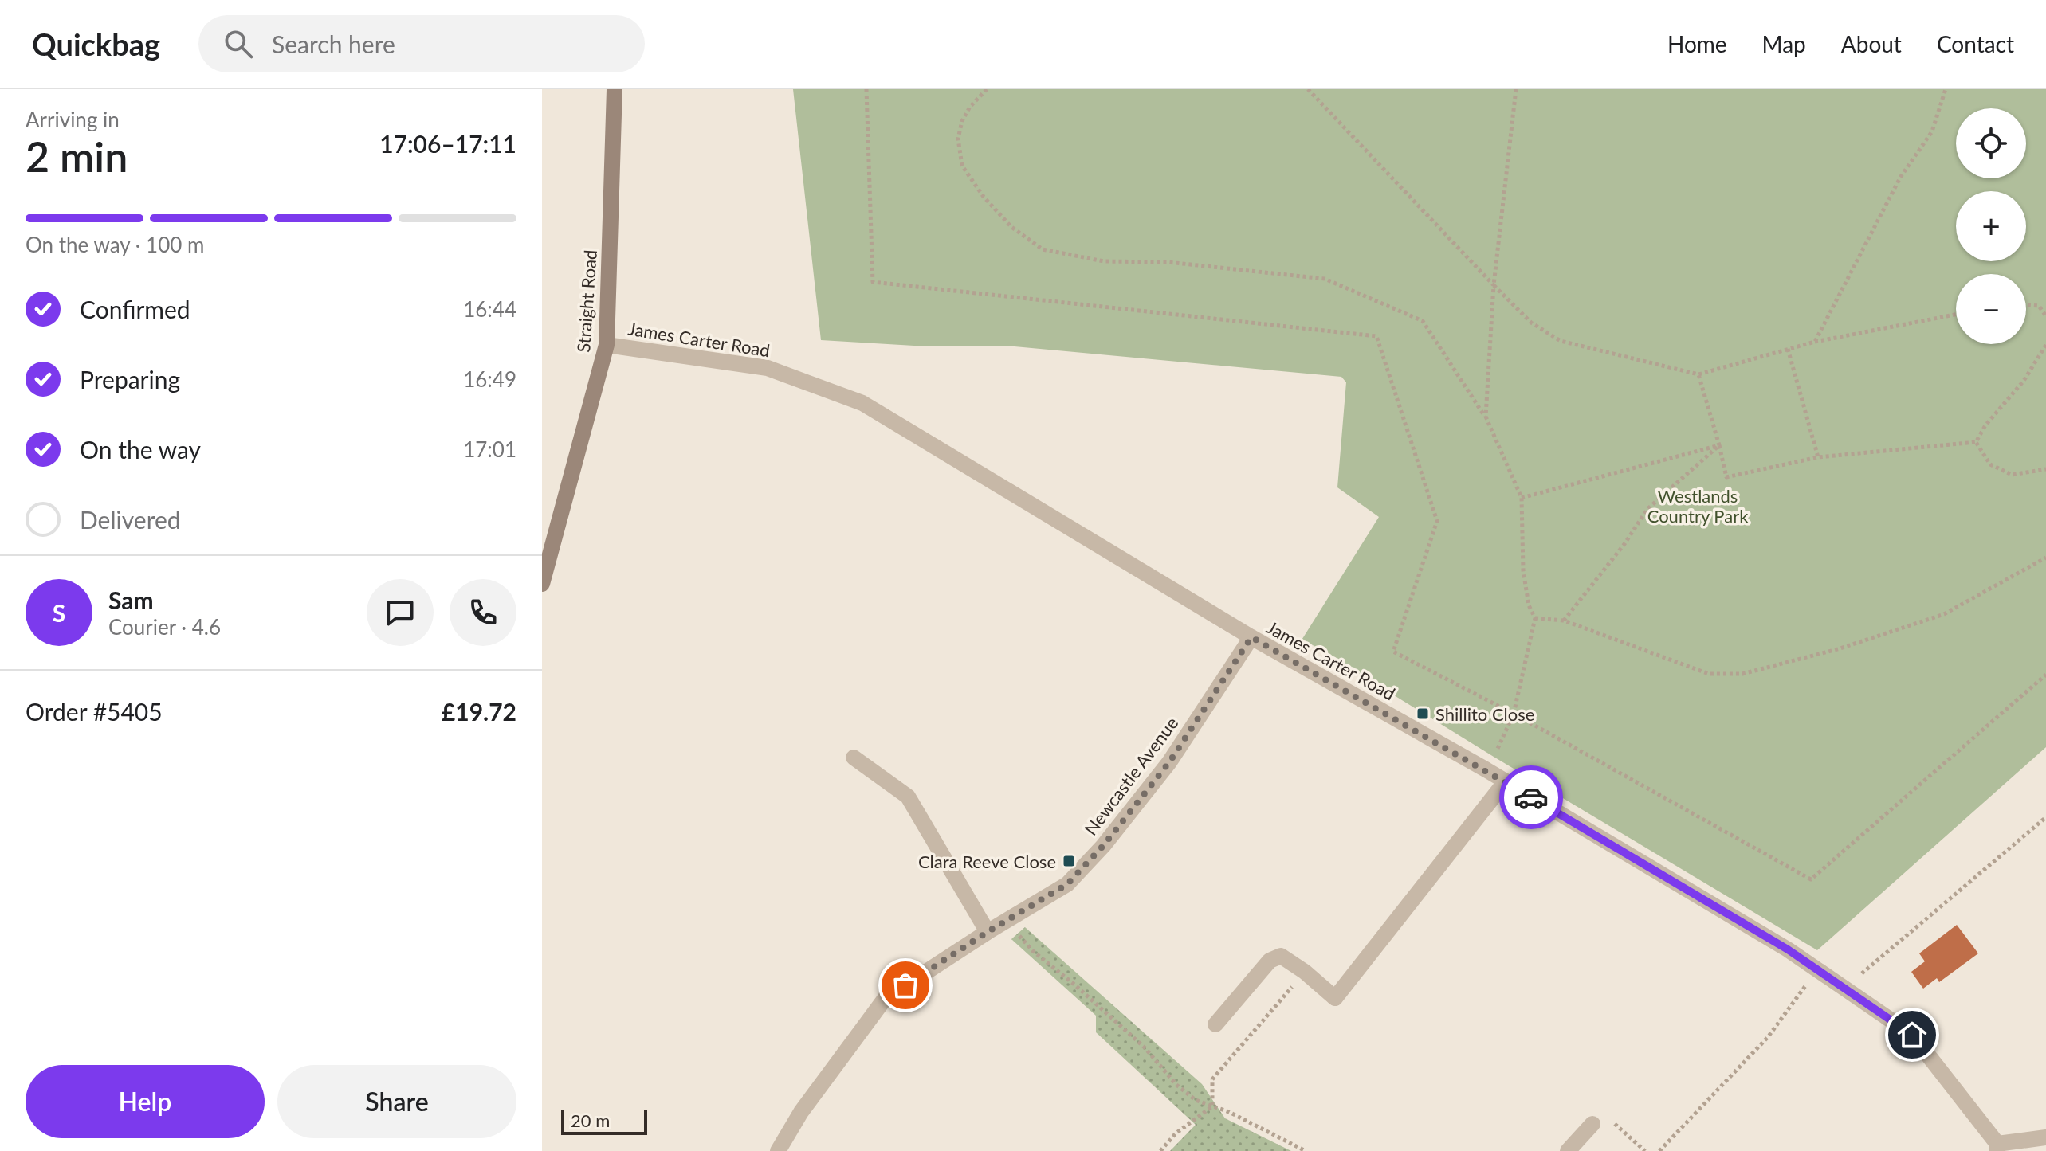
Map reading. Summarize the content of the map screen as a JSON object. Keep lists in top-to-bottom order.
{
  "streets": {
    "street": ["Straight Road", "James Carter Road", "Newcastle Avenue"]
  },
  "crossings": [
    ["Straight Road", "James Carter Road"],
    ["James Carter Road", "Newcastle Avenue"]
  ],
  "parks": ["Westlands Country Park"],
  "places": {
    "transit": ["Shillito Close", "Clara Reeve Close"]
  },
  "scale_bar": "20 m",
  "page": {
    "header": "Quickbag",
    "search": "Search here",
    "nav": [
      "Home",
      "Map",
      "About",
      "Contact"
    ],
    "heading": ["2 min", "Arriving in", "17:06–17:11"],
    "panel": [
      "Sam",
      "Courier · 4.6",
      "Order #5405",
      "£19.72"
    ],
    "map_buttons": ["+", "−"],
    "bar": "On the way · 100 m",
    "list": [
      ["Confirmed", "16:44"],
      ["Preparing", "16:49"],
      ["On the way", "17:01"],
      "Delivered"
    ],
    "round": "S",
    "buttons": ["Help", "Share"],
    "scale": "20 m"
  }
}
